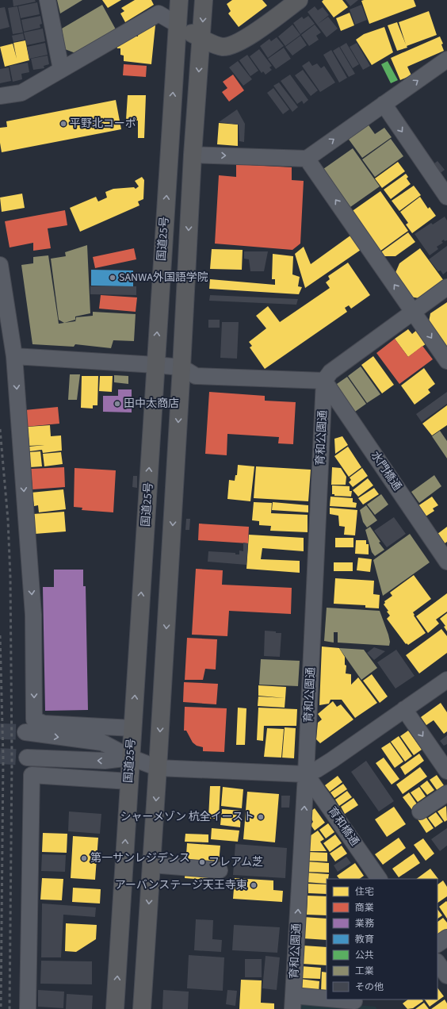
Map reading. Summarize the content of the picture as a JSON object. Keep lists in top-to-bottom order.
{
  "streets": {
    "highway": ["国道25号"],
    "street": ["育和公園通", "水門橋通", "育和橋通"]
  },
  "crossings": [
    ["育和公園通", "水門橋通"],
    ["育和公園通", "育和橋通"]
  ],
  "one_way": ["育和公園通"],
  "places": [
    "平野北コーポ",
    "SANWA外国語学院",
    "田中太商店",
    "シャーメゾン 杭全イースト",
    "第一サンレジデンス",
    "フレアム芝",
    "アーバンステージ天王寺東"
  ],
  "legend": [
    "住宅",
    "商業",
    "業務",
    "教育",
    "公共",
    "工業",
    "その他"
  ]
}
